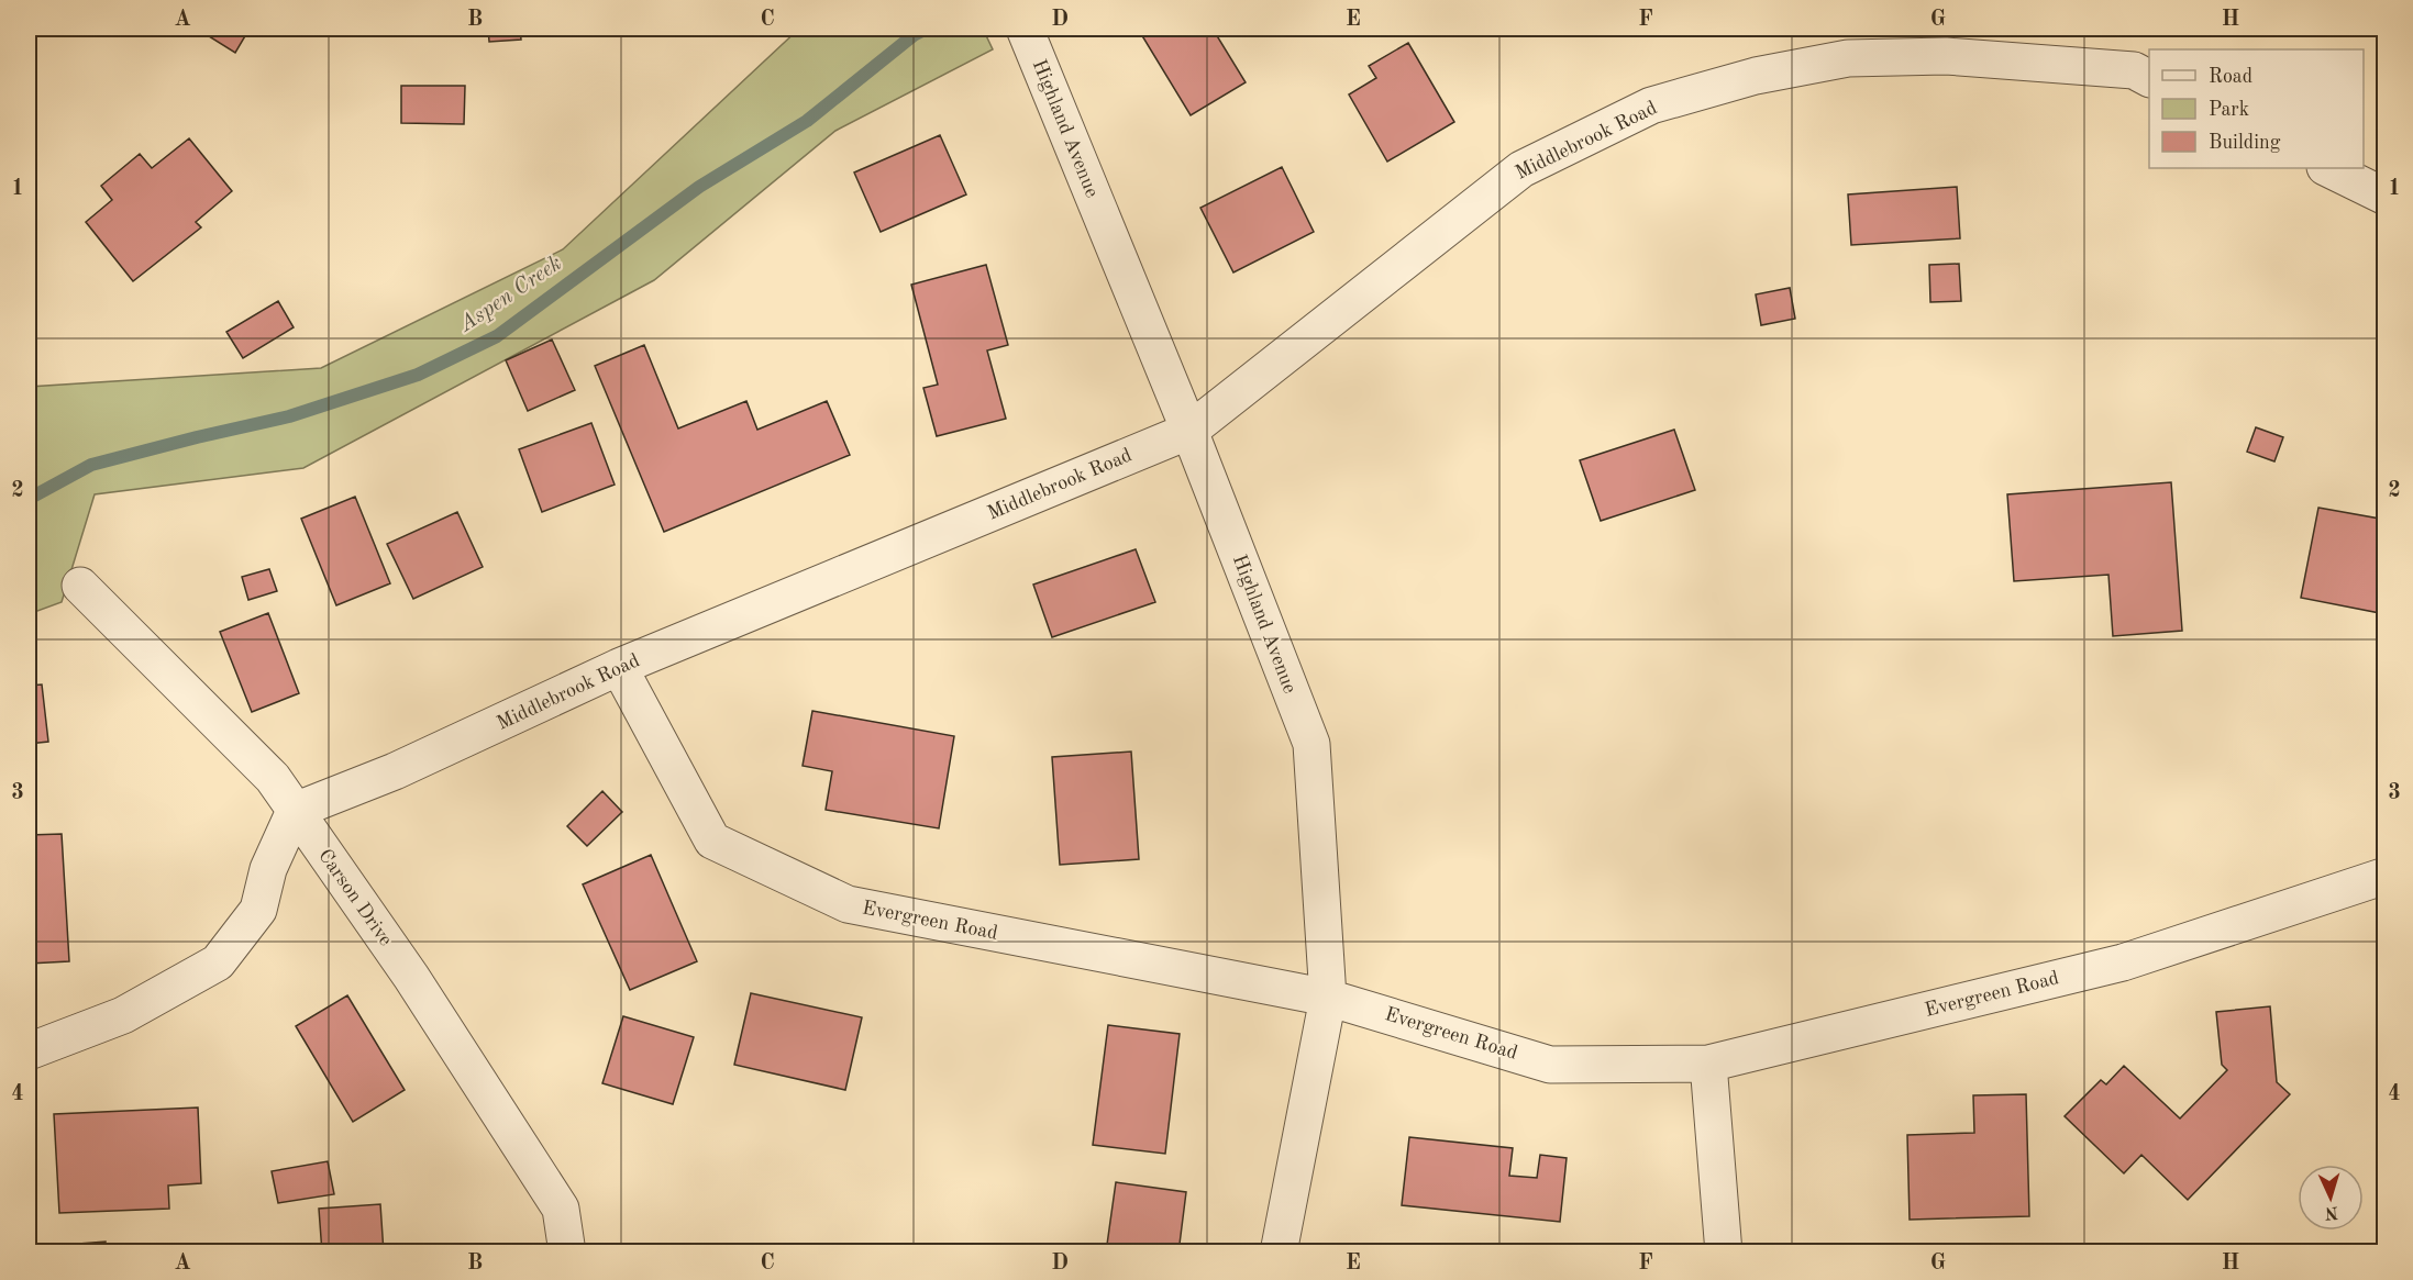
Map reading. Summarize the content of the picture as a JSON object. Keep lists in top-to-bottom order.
{
  "streets": {
    "street": [
      "Highland Avenue",
      "Middlebrook Road",
      "Carson Drive",
      "Evergreen Road"
    ]
  },
  "crossings": [
    ["Highland Avenue", "Middlebrook Road"],
    ["Highland Avenue", "Evergreen Road"],
    ["Middlebrook Road", "Carson Drive"],
    ["Middlebrook Road", "Evergreen Road"]
  ],
  "water": ["Aspen Creek"],
  "legend": ["Road", "Park", "Building"],
  "north": "bottom",
  "grid": {
    "columns": [
      "A",
      "B",
      "C",
      "D",
      "E",
      "F",
      "G",
      "H"
    ],
    "rows": [
      "1",
      "2",
      "3",
      "4"
    ]
  }
}
